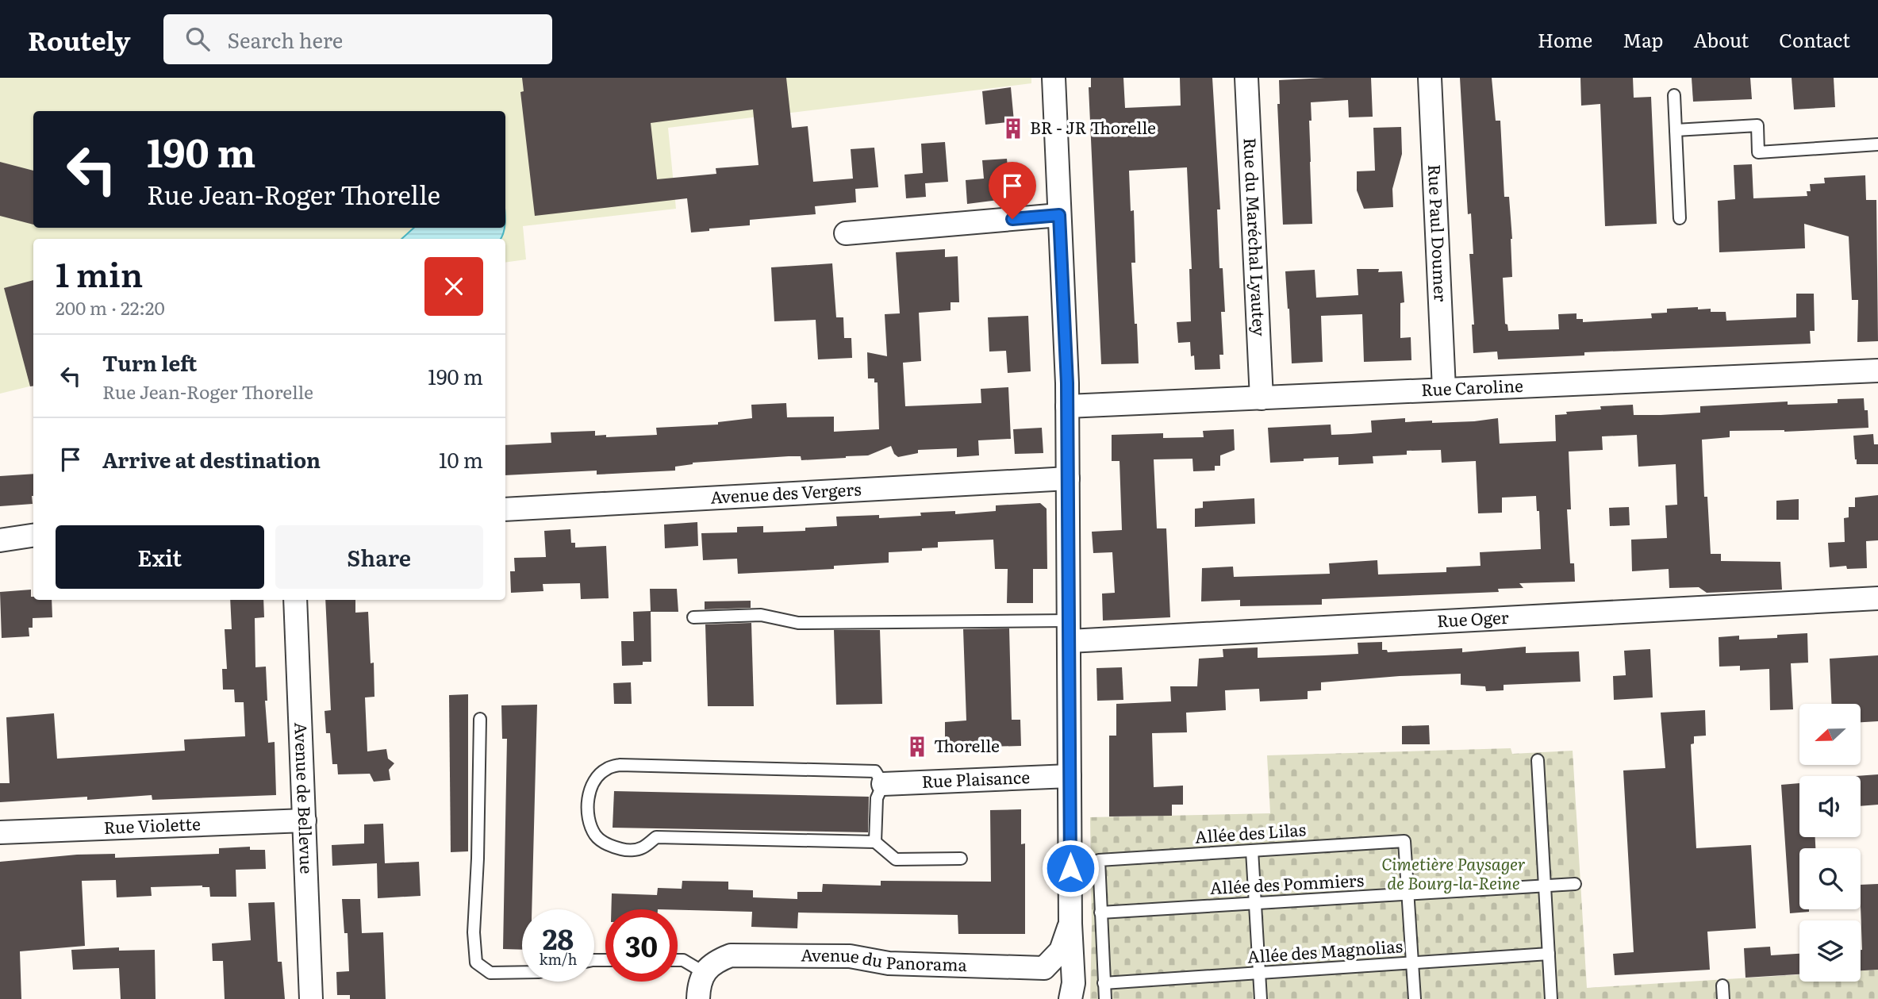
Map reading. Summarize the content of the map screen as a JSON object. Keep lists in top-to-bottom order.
{
  "streets": {
    "street": [
      "Rue Paul Doumer",
      "Rue du Maréchal Lyautey",
      "Rue Caroline",
      "Avenue des Vergers",
      "Rue Oger",
      "Rue Plaisance",
      "Avenue de Bellevue",
      "Rue Violette",
      "Avenue du Panorama"
    ],
    "lane": ["Allée des Lilas", "Allée des Pommiers", "Allée des Magnolias"]
  },
  "crossings": [
    ["Rue Paul Doumer", "Rue Caroline"],
    ["Rue du Maréchal Lyautey", "Rue Caroline"],
    ["Avenue de Bellevue", "Rue Violette"],
    ["Allée des Lilas", "Allée des Pommiers"]
  ],
  "parks": ["Cimetière Paysager de Bourg-la-Reine"],
  "places": {
    "building": ["BR - JR Thorelle", "Thorelle"]
  },
  "north": "left",
  "page": {
    "header": "Routely",
    "search": "Search here",
    "nav": [
      "Home",
      "Map",
      "About",
      "Contact"
    ],
    "turn": ["190 m", "Rue Jean-Roger Thorelle"],
    "heading": ["1 min", "200 m · 22:20"],
    "list": [
      {
        "name": "Turn left",
        "note": "Rue Jean-Roger Thorelle",
        "value": "190 m"
      },
      {
        "name": "Arrive at destination",
        "value": "10 m"
      }
    ],
    "buttons": ["Exit", "Share"],
    "speed": "28 km/h",
    "limit": "30"
  }
}
